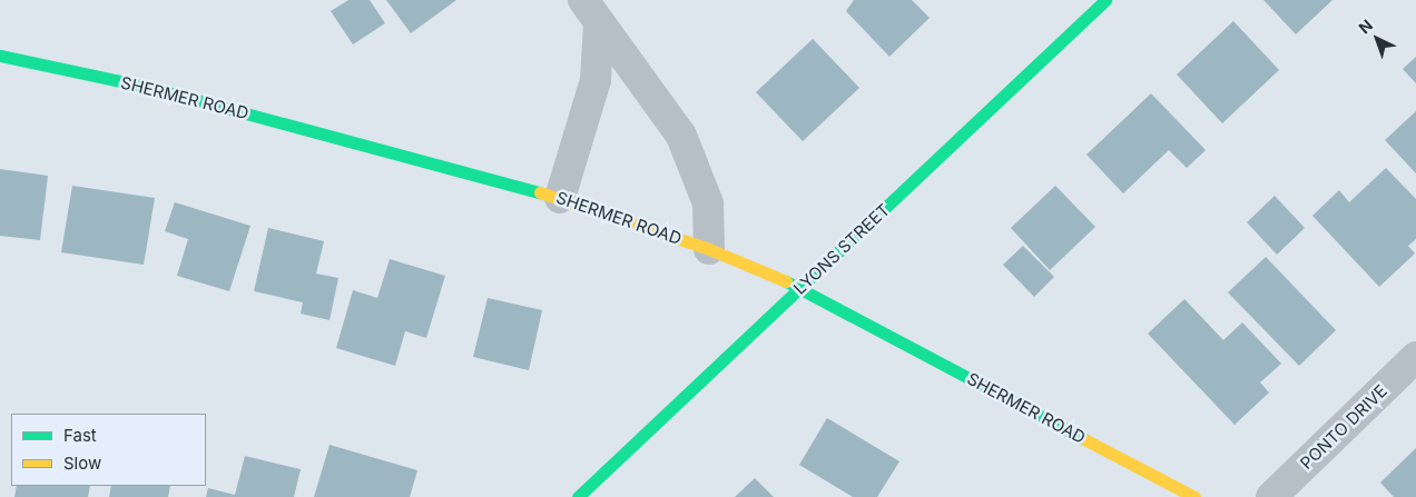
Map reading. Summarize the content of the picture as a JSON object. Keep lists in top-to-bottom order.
{
  "streets": {
    "main road": ["SHERMER ROAD", "LYONS STREET"],
    "street": ["PONTO DRIVE"]
  },
  "crossings": [
    ["SHERMER ROAD", "LYONS STREET"]
  ],
  "legend": ["Fast", "Slow"],
  "north": "top left"
}
